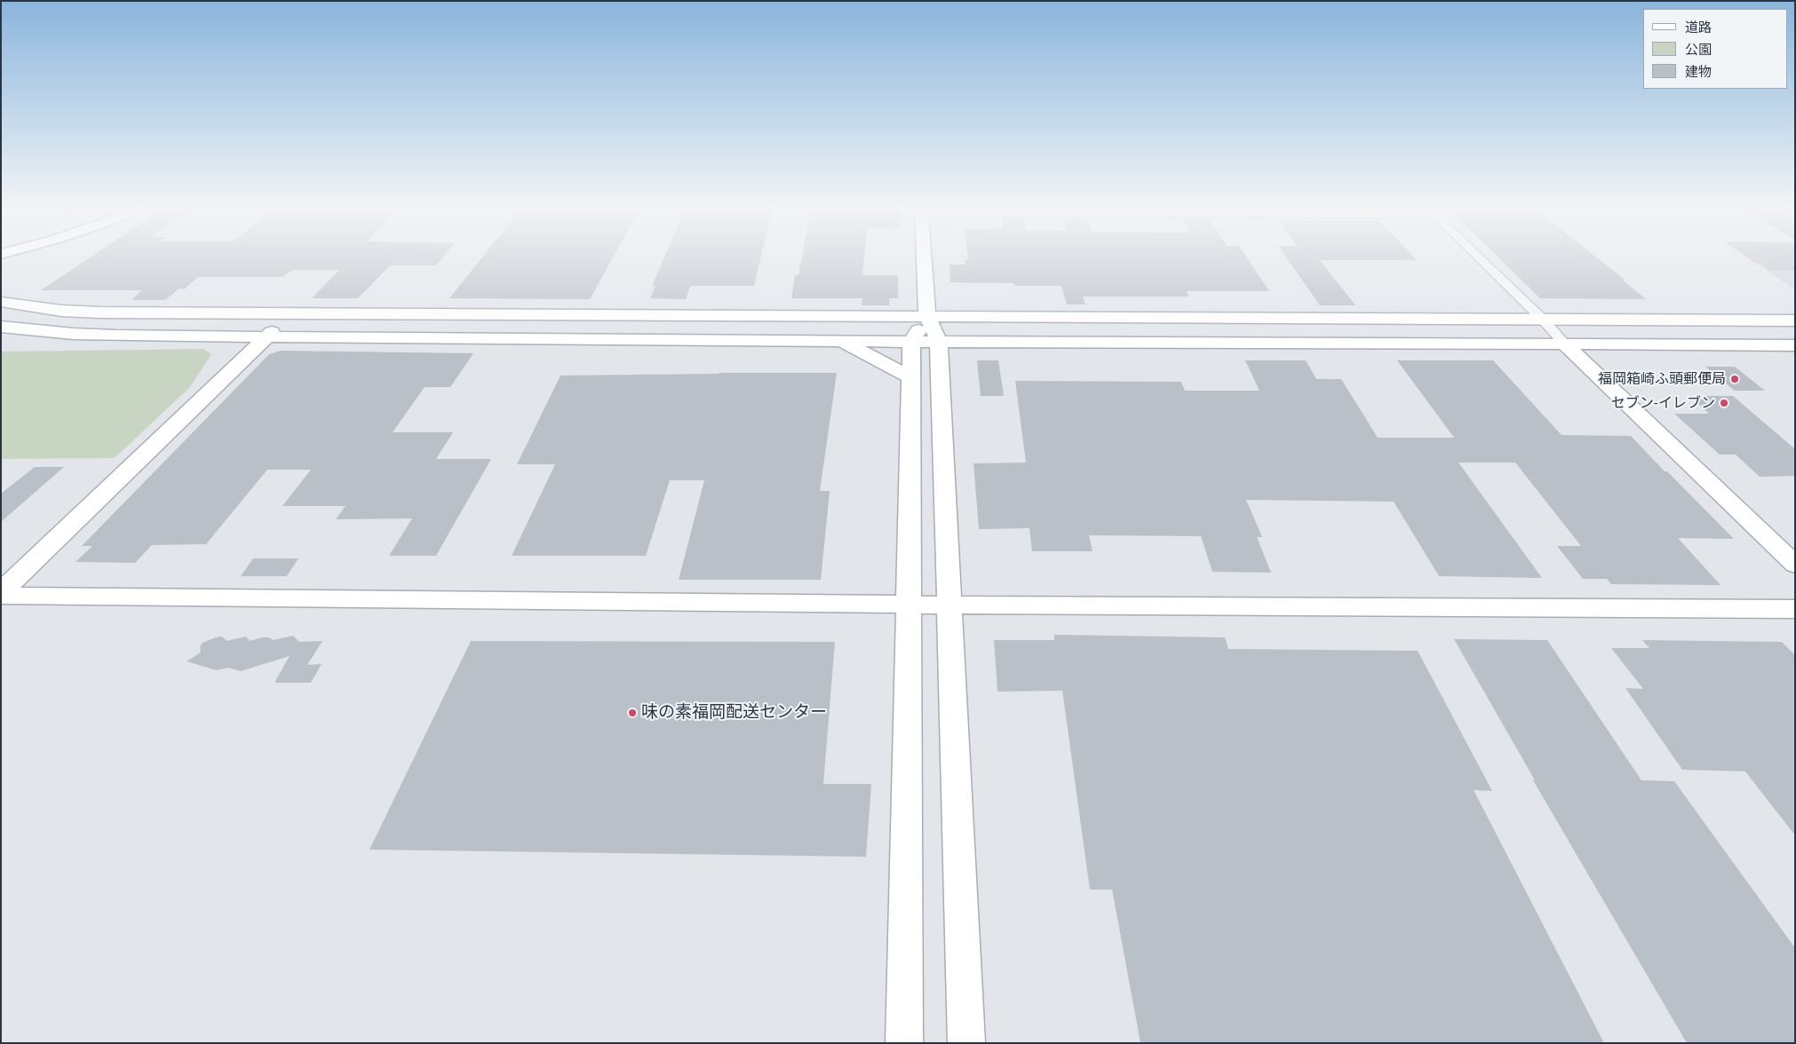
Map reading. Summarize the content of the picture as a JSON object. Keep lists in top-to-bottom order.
{
  "places": ["福岡箱崎ふ頭郵便局", "セブン-イレブン", "味の素福岡配送センター"],
  "legend": ["道路", "公園", "建物"]
}
